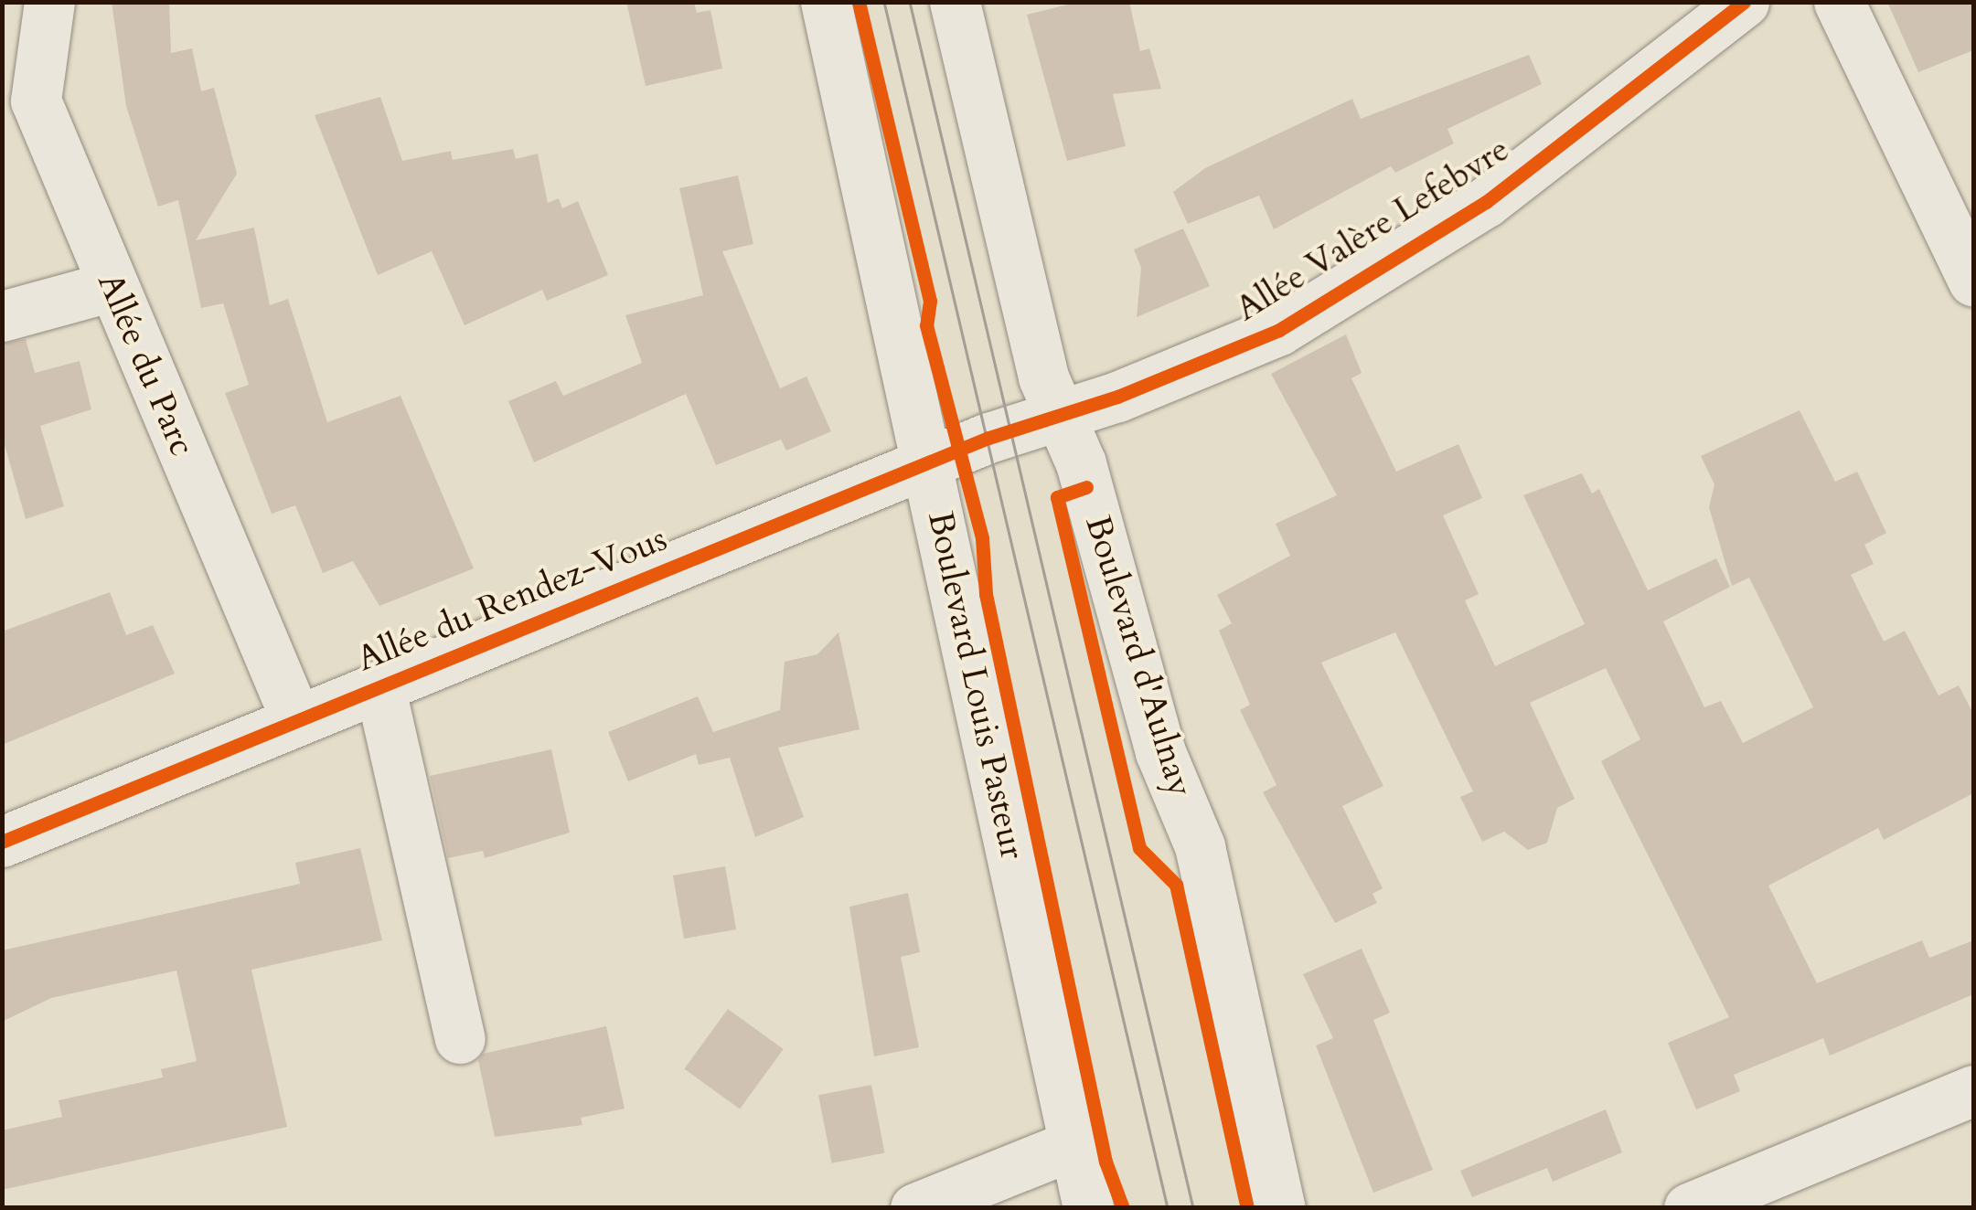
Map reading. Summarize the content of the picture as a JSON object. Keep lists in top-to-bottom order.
{
  "streets": {
    "street": [
      "Allée Valère Lefebvre",
      "Allée du Parc",
      "Allée du Rendez-Vous",
      "Boulevard d'Aulnay",
      "Boulevard Louis Pasteur"
    ]
  },
  "crossings": [
    ["Allée Valère Lefebvre", "Allée du Rendez-Vous"],
    ["Allée Valère Lefebvre", "Boulevard d'Aulnay"],
    ["Allée du Parc", "Allée du Rendez-Vous"],
    ["Allée du Rendez-Vous", "Boulevard d'Aulnay"],
    ["Allée du Rendez-Vous", "Boulevard Louis Pasteur"]
  ]
}
